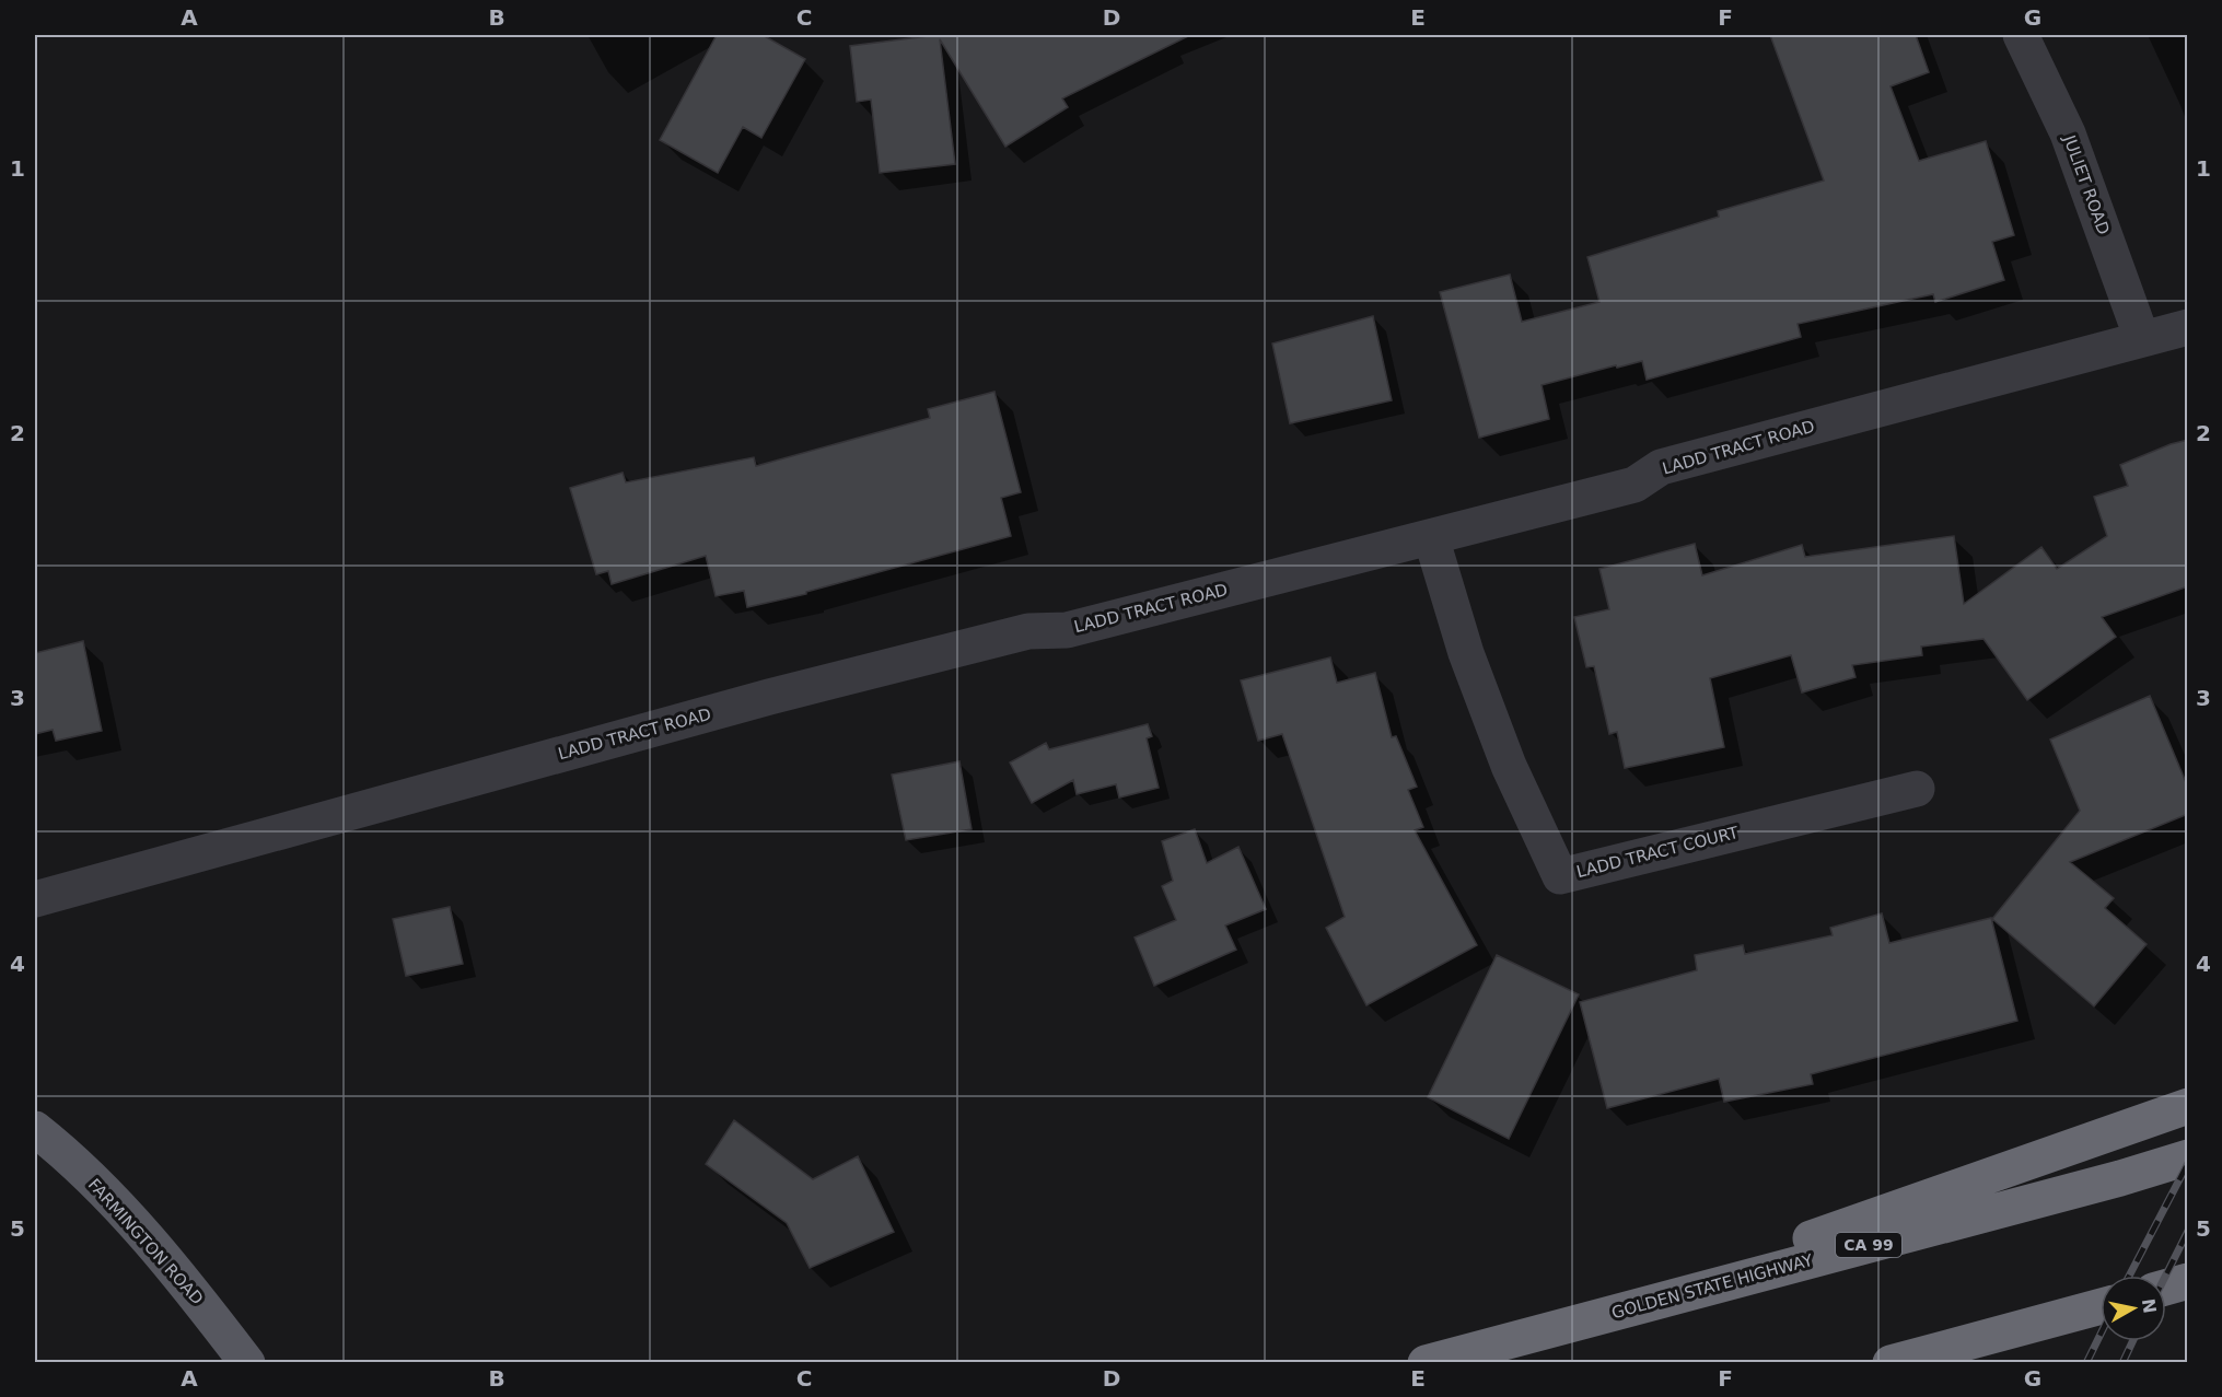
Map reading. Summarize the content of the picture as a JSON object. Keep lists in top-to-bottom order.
{
  "streets": {
    "highway": ["CA 99", "GOLDEN STATE HIGHWAY"],
    "main road": ["FARMINGTON ROAD"],
    "street": ["JULIET ROAD", "LADD TRACT ROAD", "LADD TRACT COURT"]
  },
  "crossings": [
    ["JULIET ROAD", "LADD TRACT ROAD"],
    ["LADD TRACT ROAD", "LADD TRACT COURT"]
  ],
  "north": "right",
  "grid": {
    "columns": [
      "A",
      "B",
      "C",
      "D",
      "E",
      "F",
      "G"
    ],
    "rows": [
      "1",
      "2",
      "3",
      "4",
      "5"
    ]
  }
}
